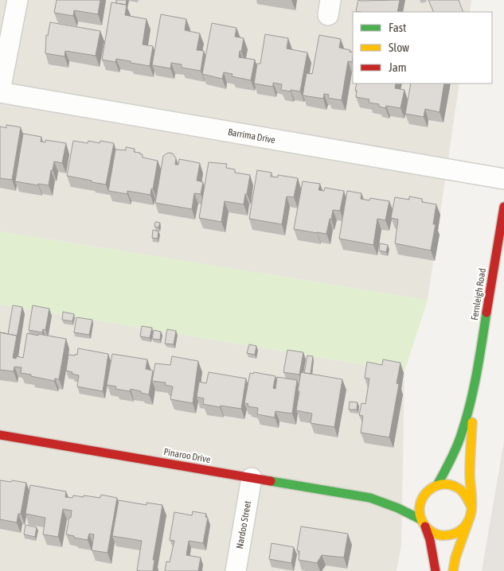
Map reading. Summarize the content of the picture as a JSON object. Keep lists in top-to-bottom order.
{
  "streets": {
    "street": [
      "Barrima Drive",
      "Fernleigh Road",
      "Pinaroo Drive",
      "Nardoo Street"
    ]
  },
  "crossings": [
    ["Fernleigh Road", "Pinaroo Drive"],
    ["Pinaroo Drive", "Nardoo Street"]
  ],
  "legend": ["Fast", "Slow", "Jam"]
}
